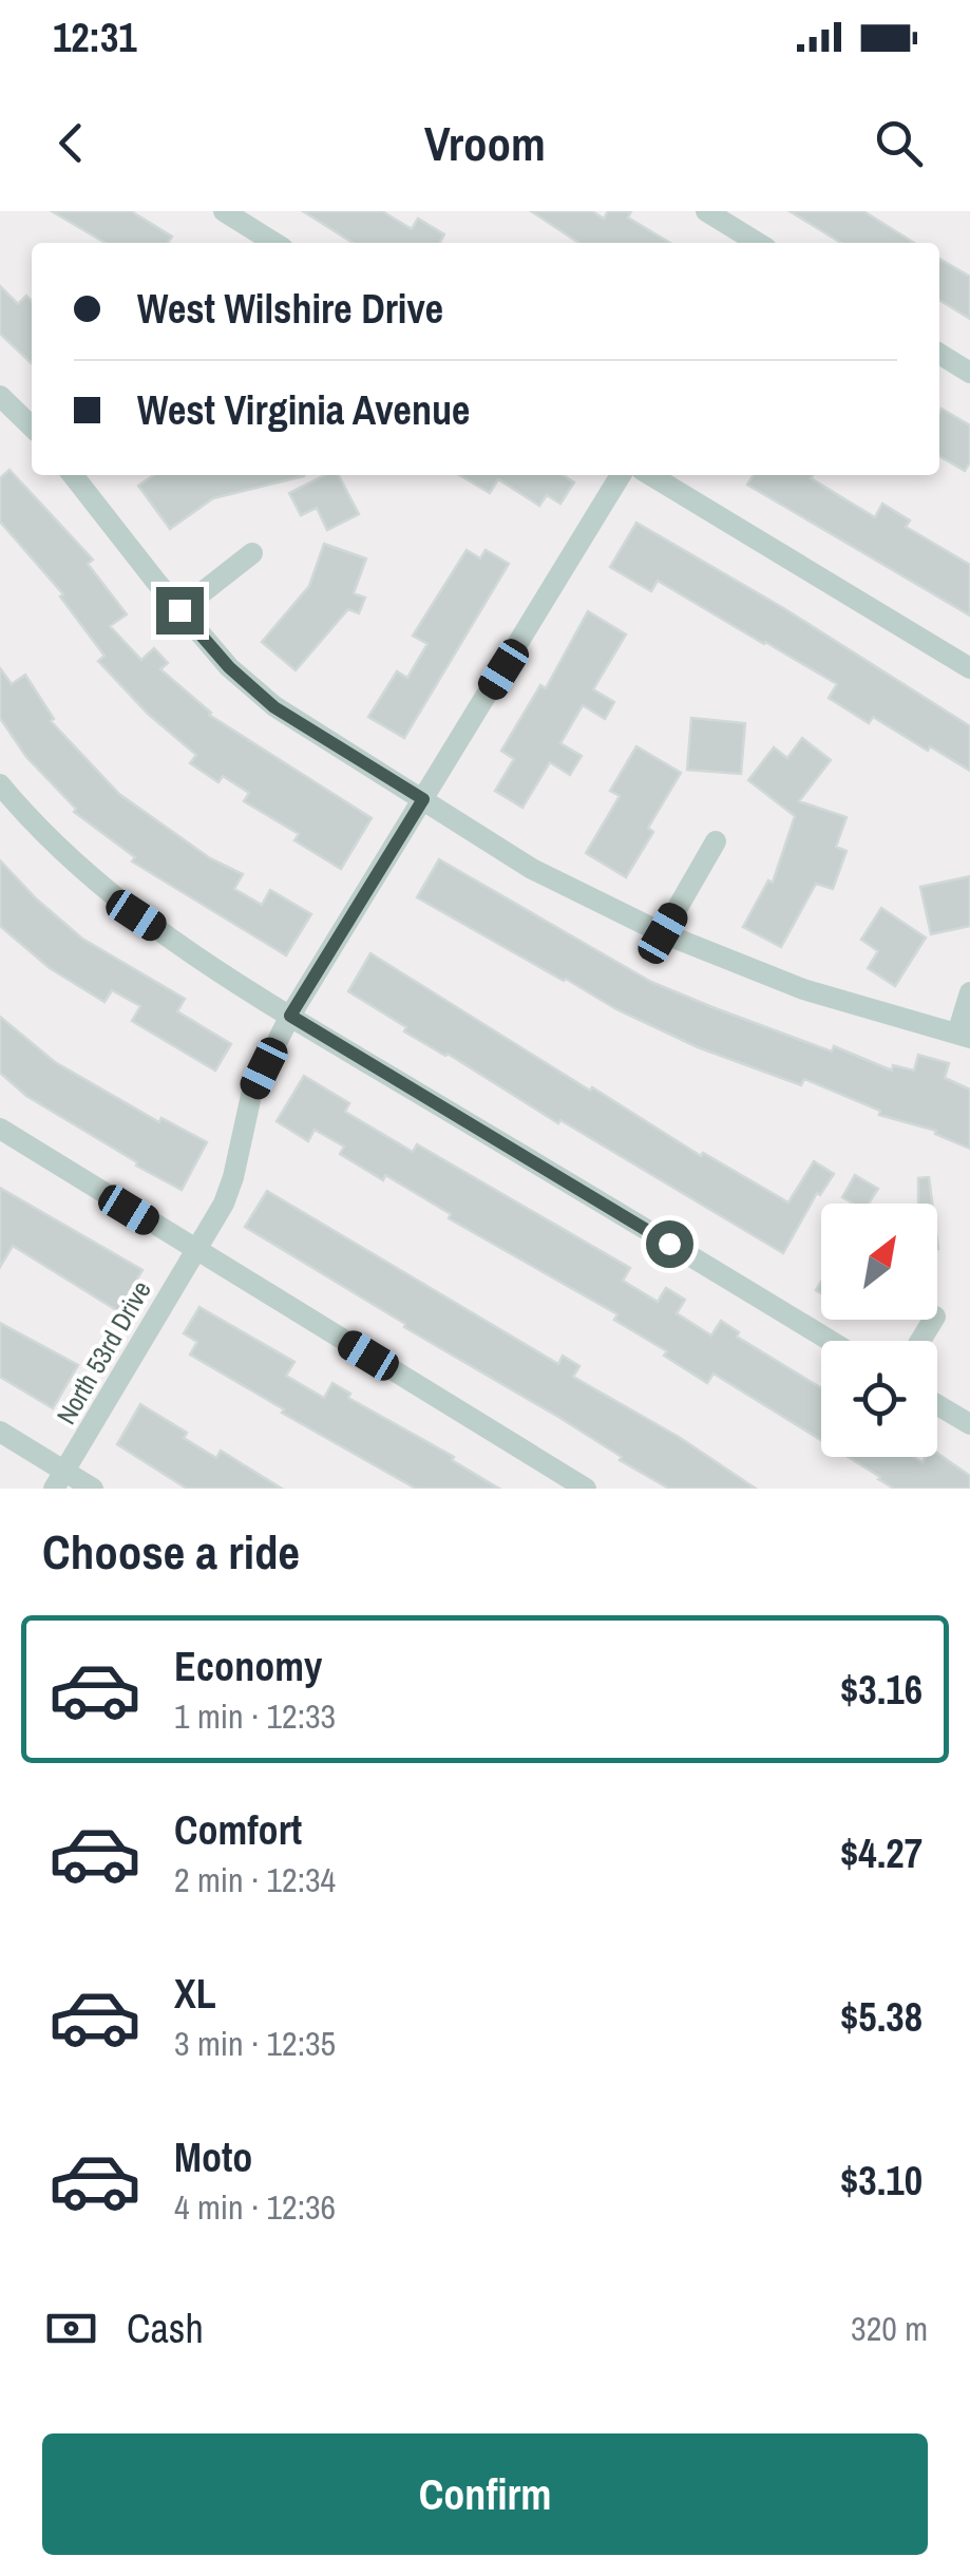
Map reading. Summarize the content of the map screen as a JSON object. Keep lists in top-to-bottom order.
{
  "streets": {
    "street": ["North 53rd Drive"]
  },
  "north": "top right",
  "page": {
    "status": "12:31",
    "header": "Vroom",
    "banner": ["West Wilshire Drive", "West Virginia Avenue"],
    "heading": "Choose a ride",
    "list": [
      {
        "name": "Economy",
        "note": "1 min · 12:33",
        "value": "$3.16"
      },
      {
        "name": "Comfort",
        "note": "2 min · 12:34",
        "value": "$4.27"
      },
      {
        "name": "XL",
        "note": "3 min · 12:35",
        "value": "$5.38"
      },
      {
        "name": "Moto",
        "note": "4 min · 12:36",
        "value": "$3.10"
      }
    ],
    "pay": ["Cash", "320 m"],
    "buttons": "Confirm"
  }
}
